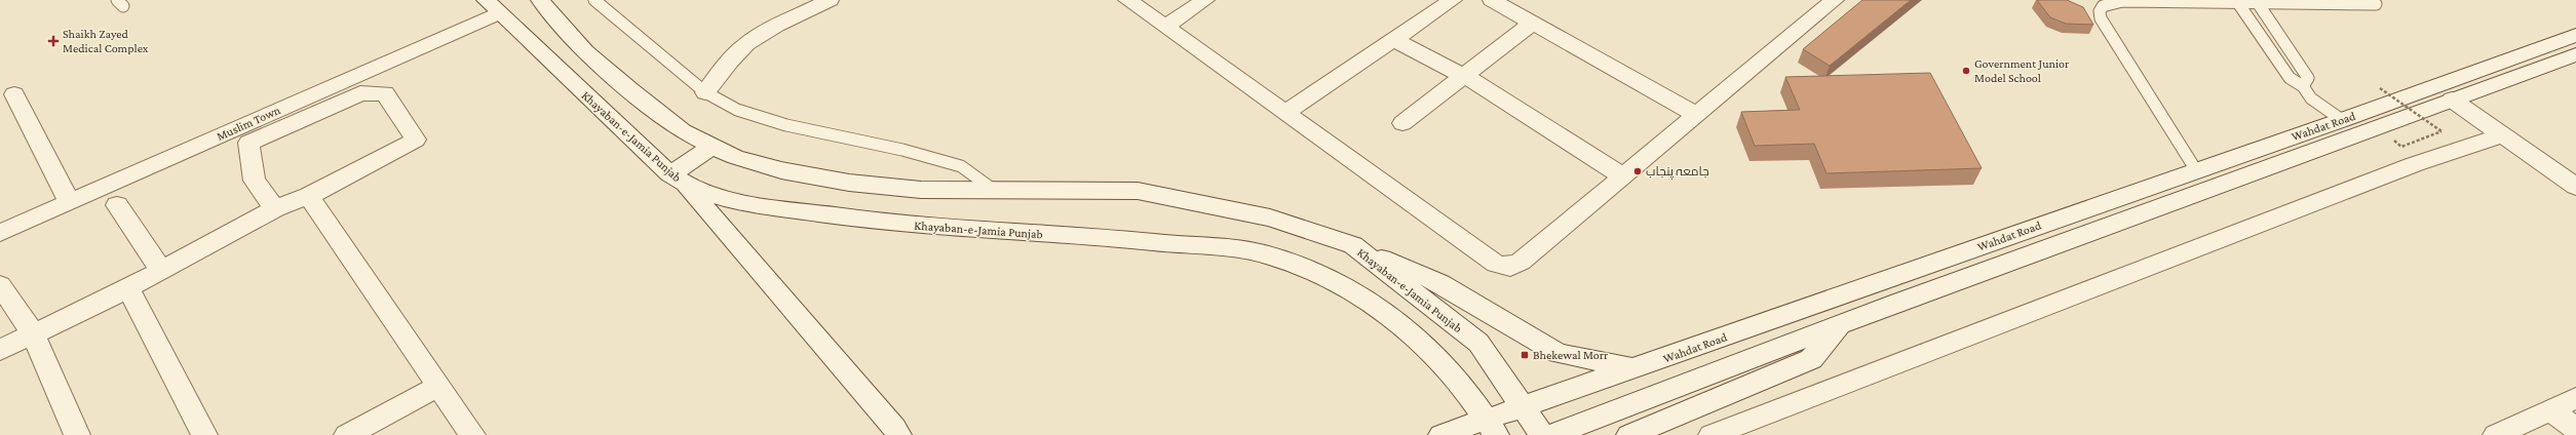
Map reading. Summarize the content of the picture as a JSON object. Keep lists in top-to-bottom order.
{
  "streets": {
    "main road": ["Muslim Town", "Wahdat Road", "Khayaban-e-Jamia Punjab"]
  },
  "crossings": [
    ["Muslim Town", "Khayaban-e-Jamia Punjab"],
    ["Wahdat Road", "Khayaban-e-Jamia Punjab"]
  ],
  "places": {
    "health": ["Shaikh Zayed Medical Complex"],
    "other": ["Government Junior Model School", "جامعہ پنجاب"],
    "transit": ["Bhekewal Morr"]
  }
}
